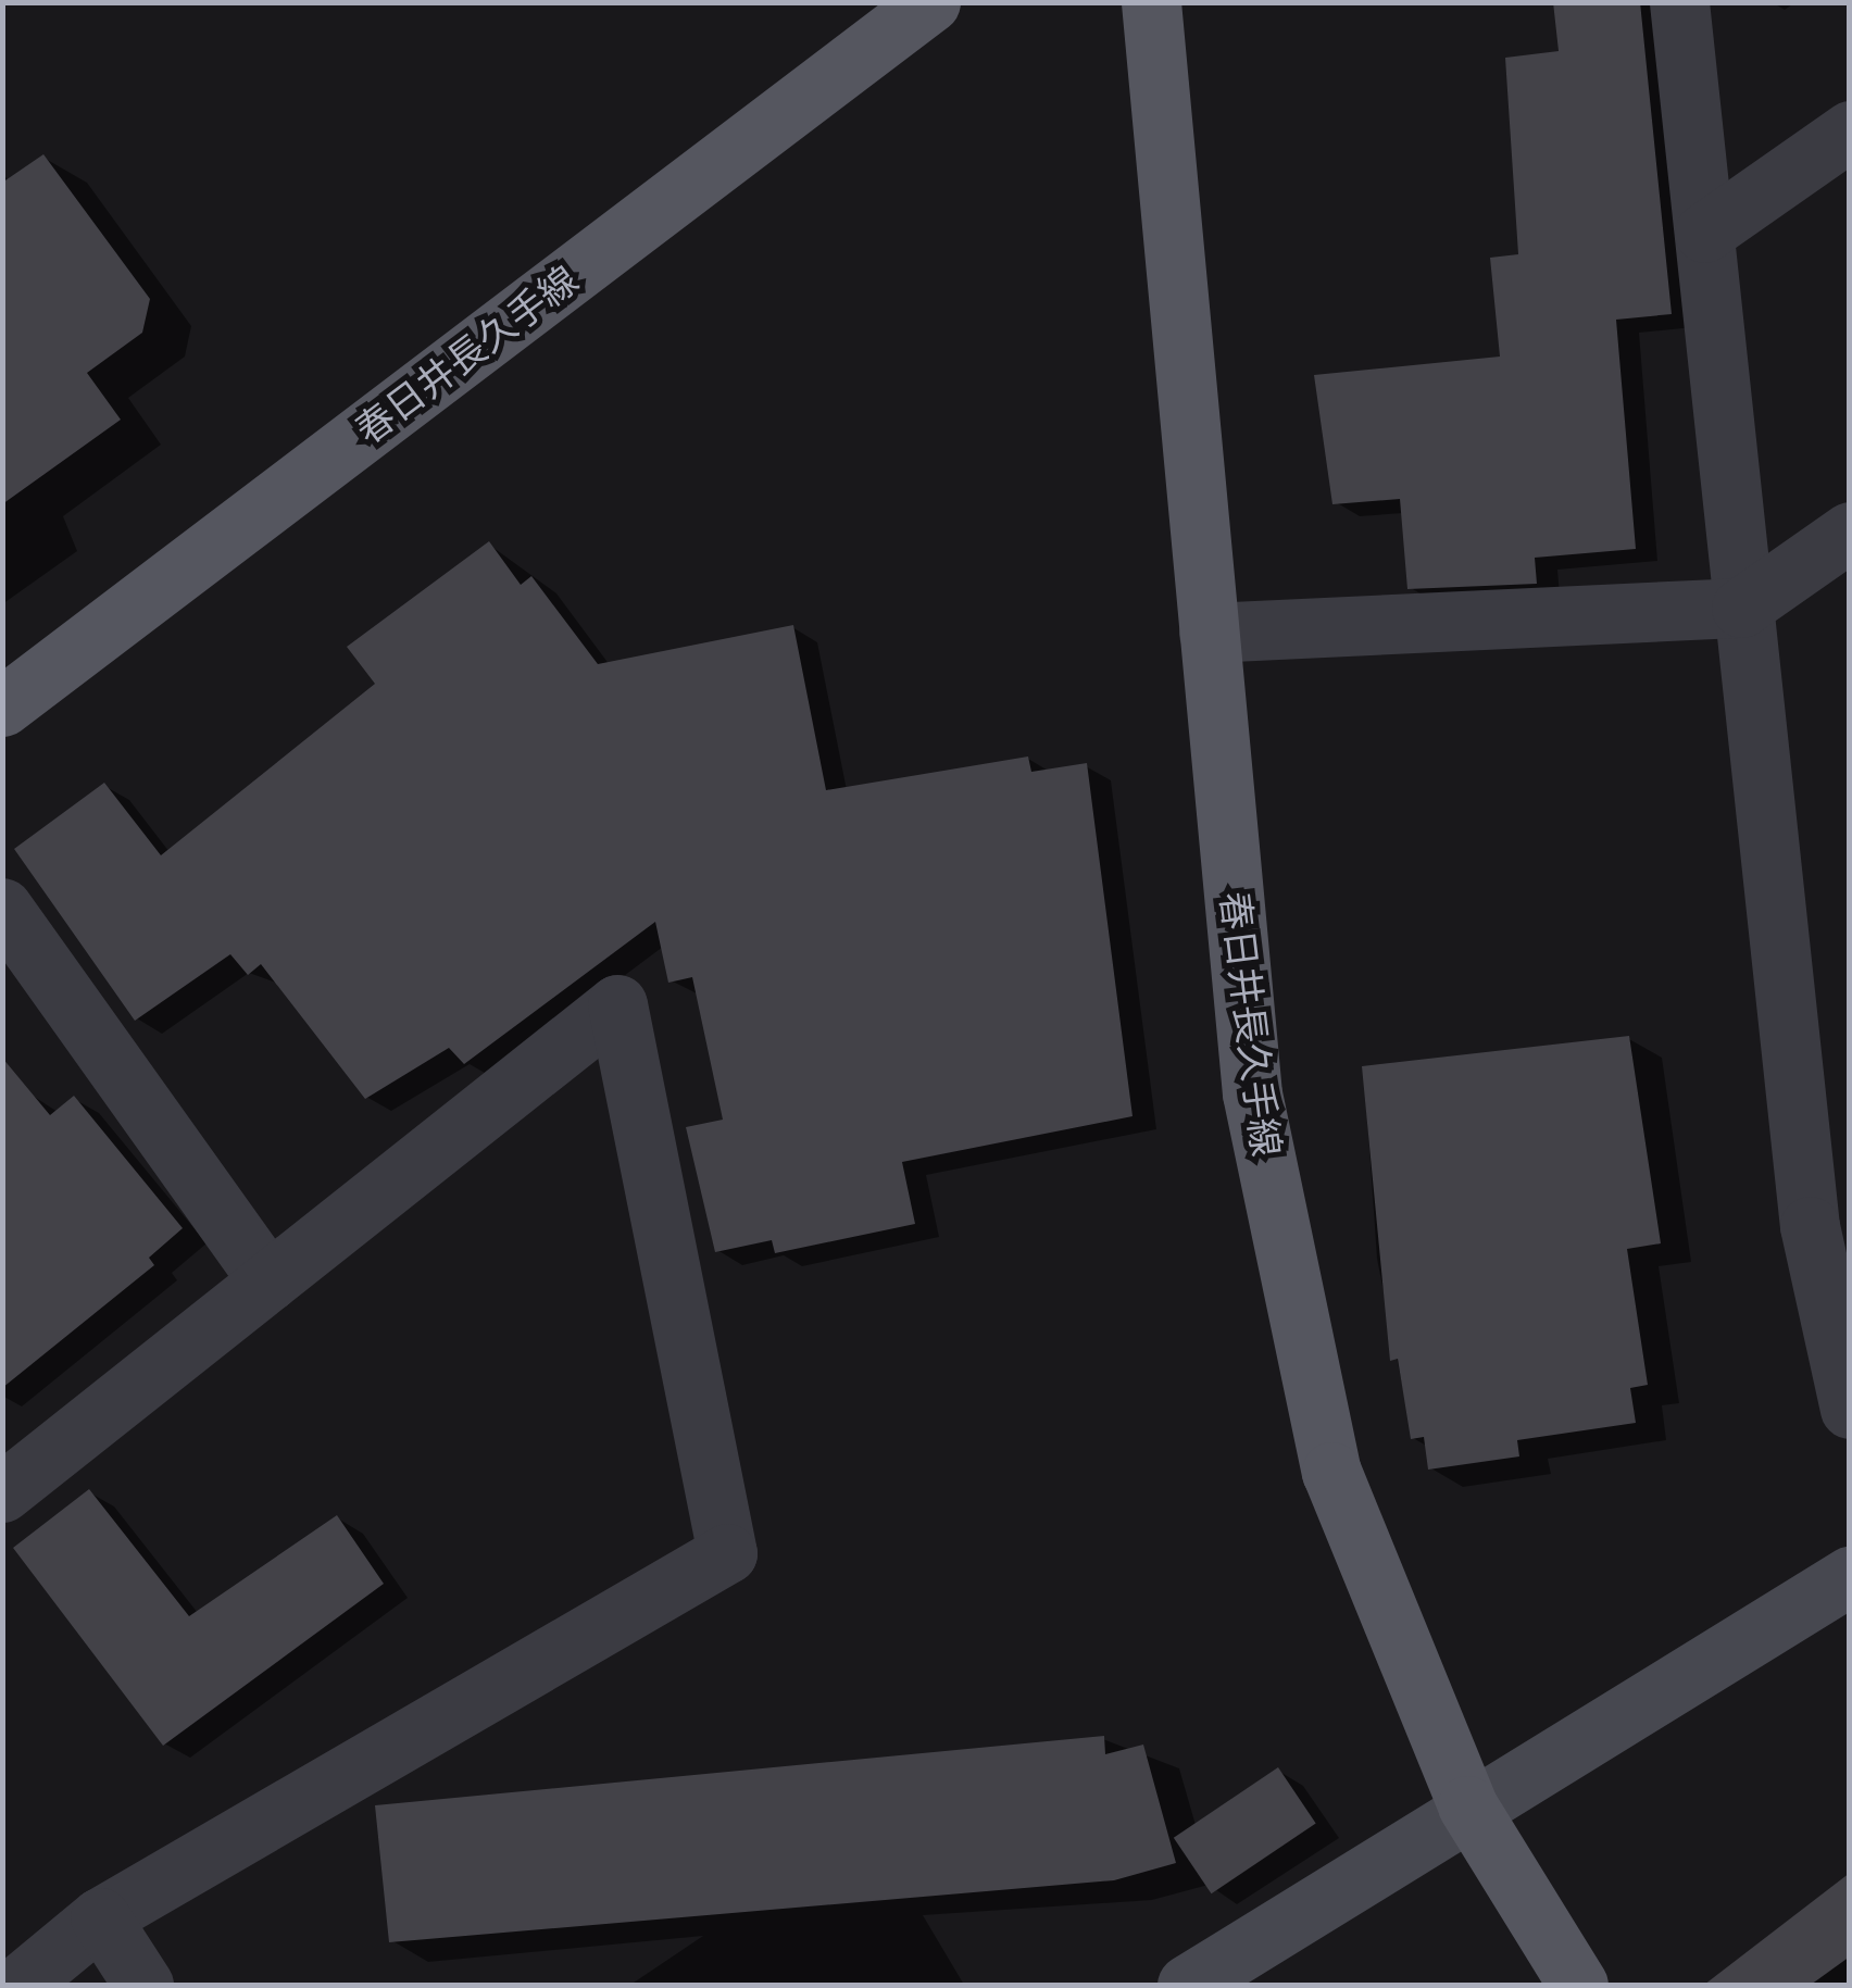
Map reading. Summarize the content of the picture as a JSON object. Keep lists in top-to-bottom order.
{
  "streets": {
    "main road": ["春日井長久手線"]
  }
}
